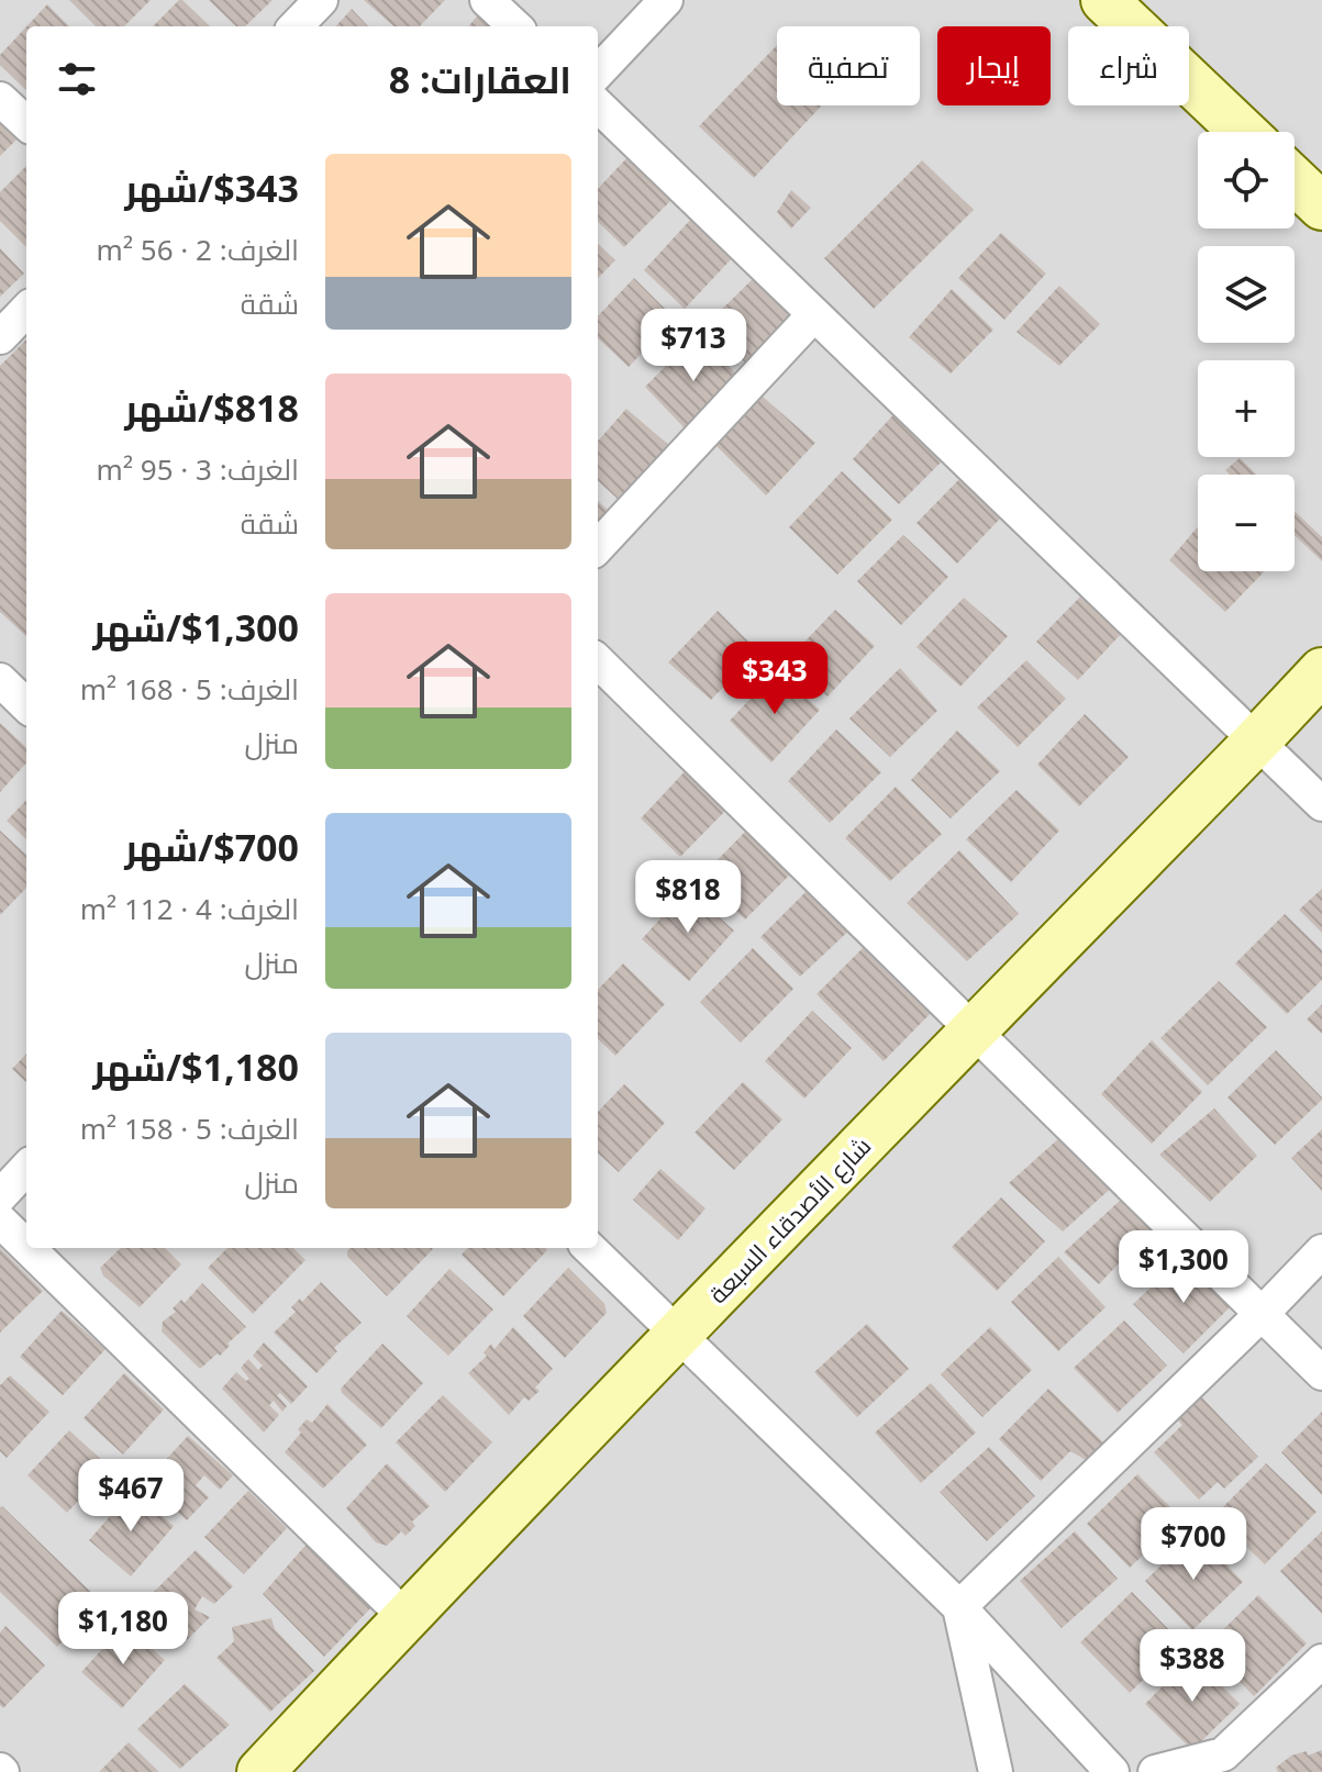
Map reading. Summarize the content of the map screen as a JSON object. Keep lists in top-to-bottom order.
{
  "streets": {
    "street": ["شارع الأصدقاء السبعة"]
  },
  "page": {
    "chip": ["شراء", "إيجار", "تصفية"],
    "heading": "العقارات: 8",
    "map_buttons": ["+", "−"],
    "list": [
      {
        "name": "$343/شهر",
        "note": "الغرف: 2 · 56 m² · شقة"
      },
      {
        "name": "$818/شهر",
        "note": "الغرف: 3 · 95 m² · شقة"
      },
      {
        "name": "$1,300/شهر",
        "note": "الغرف: 5 · 168 m² · منزل"
      },
      {
        "name": "$700/شهر",
        "note": "الغرف: 4 · 112 m² · منزل"
      },
      {
        "name": "$1,180/شهر",
        "note": "الغرف: 5 · 158 m² · منزل"
      }
    ],
    "price": [
      "$713",
      "$343",
      "$818",
      "$1,300",
      "$467",
      "$700",
      "$1,180",
      "$388"
    ]
  }
}
